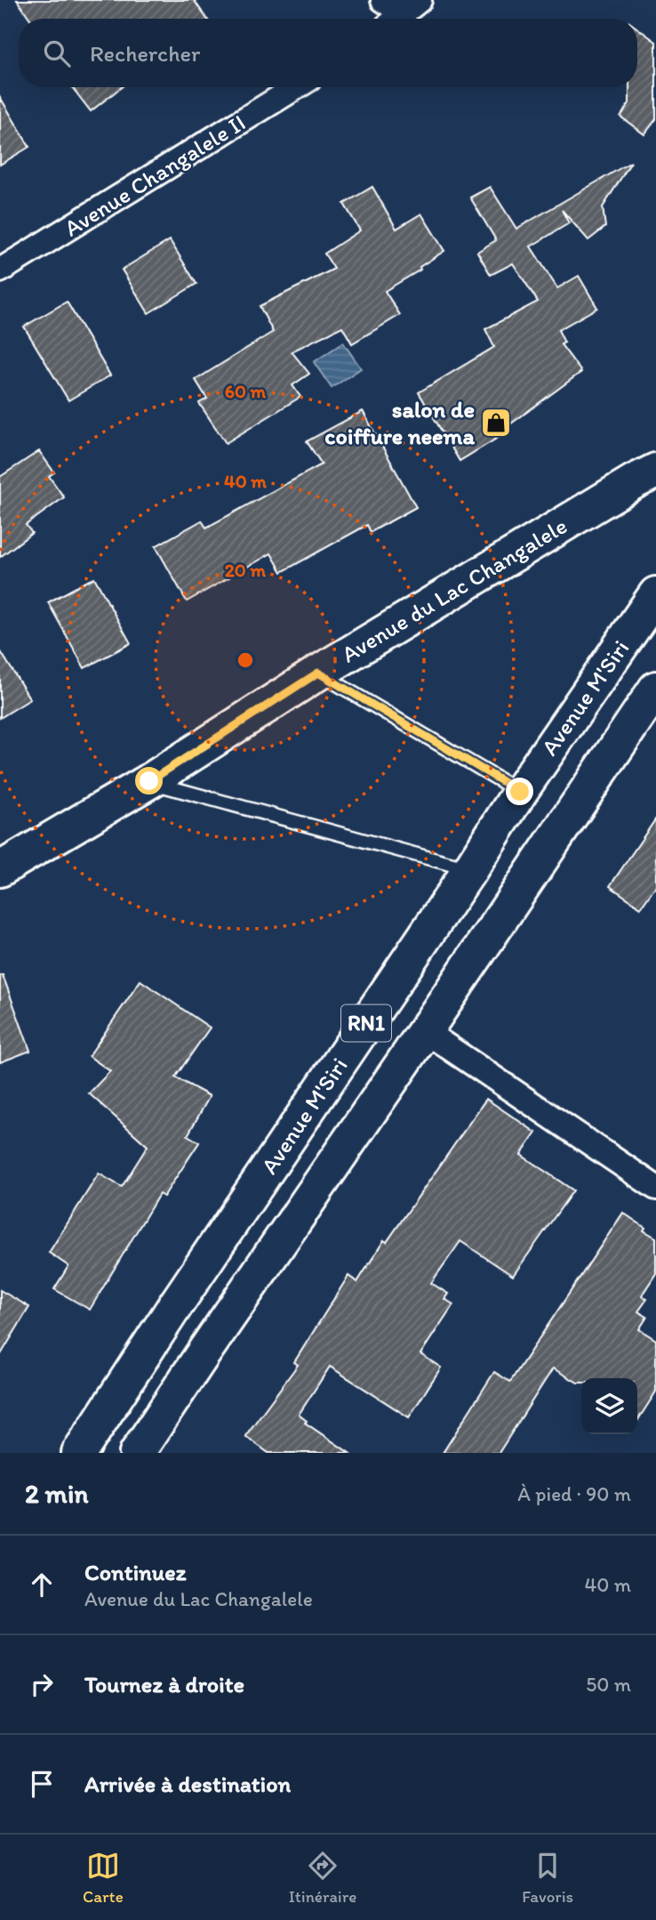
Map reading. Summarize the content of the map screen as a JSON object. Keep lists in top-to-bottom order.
{
  "streets": {
    "main road": ["Avenue du Lac Changalele", "Avenue M'Siri", "RN1"],
    "street": ["Avenue Changalele II"]
  },
  "places": {
    "shop": ["salon de coiffure neema"]
  },
  "page": {
    "search": "Rechercher",
    "heading": ["2 min", "À pied · 90 m"],
    "list": [
      ["Continuez", "Avenue du Lac Changalele", "40 m"],
      ["Tournez à droite", "50 m"],
      "Arrivée à destination"
    ],
    "nav": ["Carte", "Itinéraire", "Favoris"]
  },
  "rings": ["60 m", "40 m", "20 m"]
}
